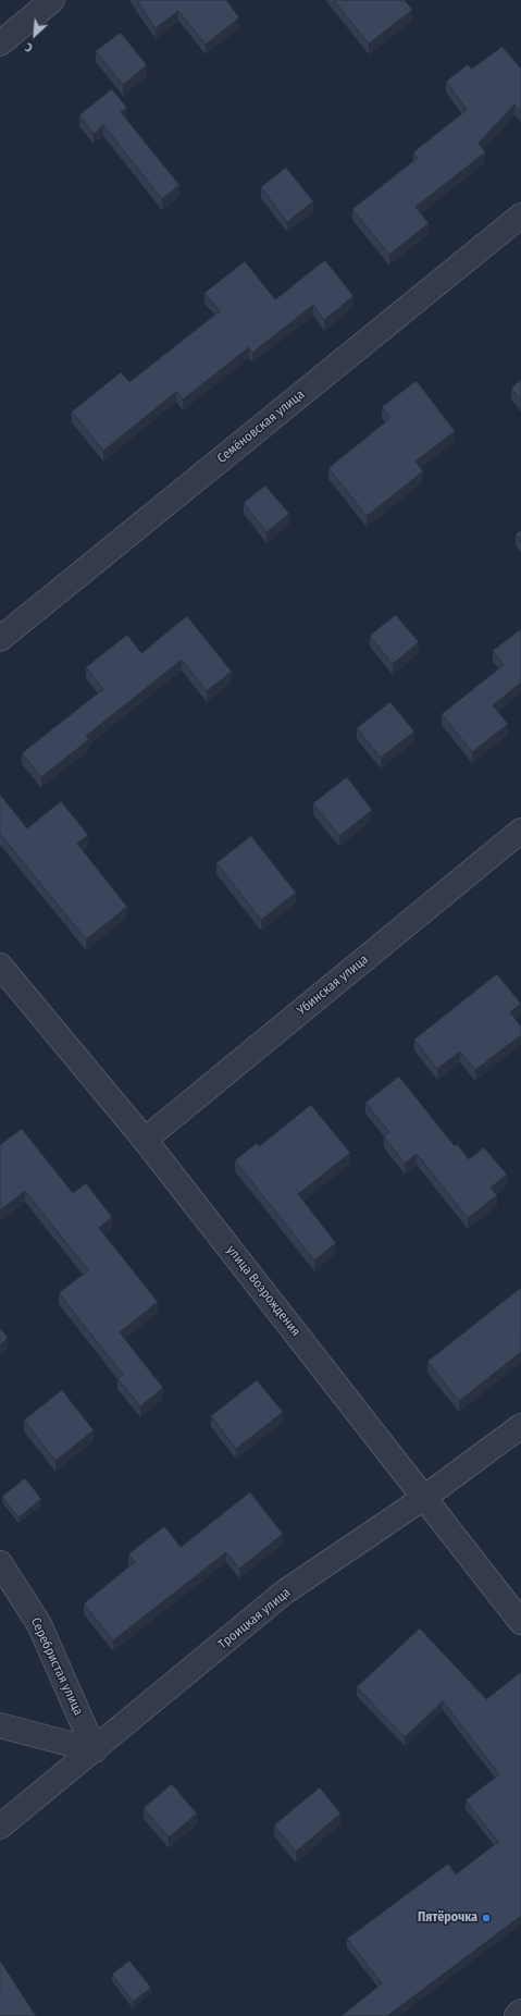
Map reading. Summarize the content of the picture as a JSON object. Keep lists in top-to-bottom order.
{
  "streets": {
    "street": [
      "Семёновская улица",
      "Убинская улица",
      "улица Возрождения",
      "Троицкая улица",
      "Серебристая улица"
    ]
  },
  "crossings": [
    ["Убинская улица", "улица Возрождения"],
    ["улица Возрождения", "Троицкая улица"],
    ["Троицкая улица", "Серебристая улица"]
  ],
  "places": ["Пятёрочка"],
  "north": "bottom left"
}
